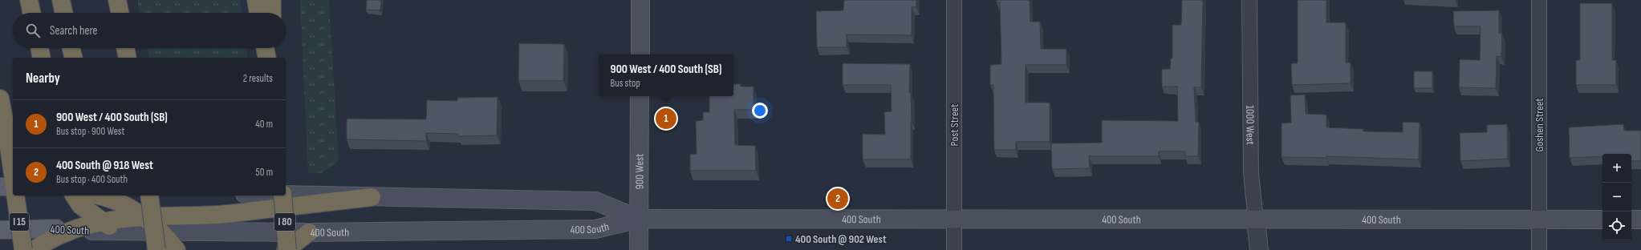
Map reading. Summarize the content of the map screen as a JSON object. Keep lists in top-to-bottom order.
{
  "streets": {
    "highway": ["I 15", "I 80"],
    "main road": ["900 West", "400 South"],
    "street": ["Post Street", "1000 West", "Goshen Street"]
  },
  "crossings": [
    ["Post Street", "400 South"],
    ["1000 West", "400 South"],
    ["Goshen Street", "400 South"],
    ["900 West", "400 South"]
  ],
  "places": {
    "transit": ["400 South @ 902 West"]
  },
  "page": {
    "search": "Search here",
    "popup": ["900 West / 400 South (SB)", "Bus stop"],
    "heading": ["Nearby", "2 results"],
    "list": [
      {
        "mark": "1",
        "name": "900 West / 400 South (SB)",
        "note": "Bus stop · 900 West",
        "value": "40 m"
      },
      {
        "mark": "2",
        "name": "400 South @ 918 West",
        "note": "Bus stop · 400 South",
        "value": "50 m"
      }
    ],
    "pins": ["1", "2"],
    "map_buttons": ["+", "−"]
  }
}
